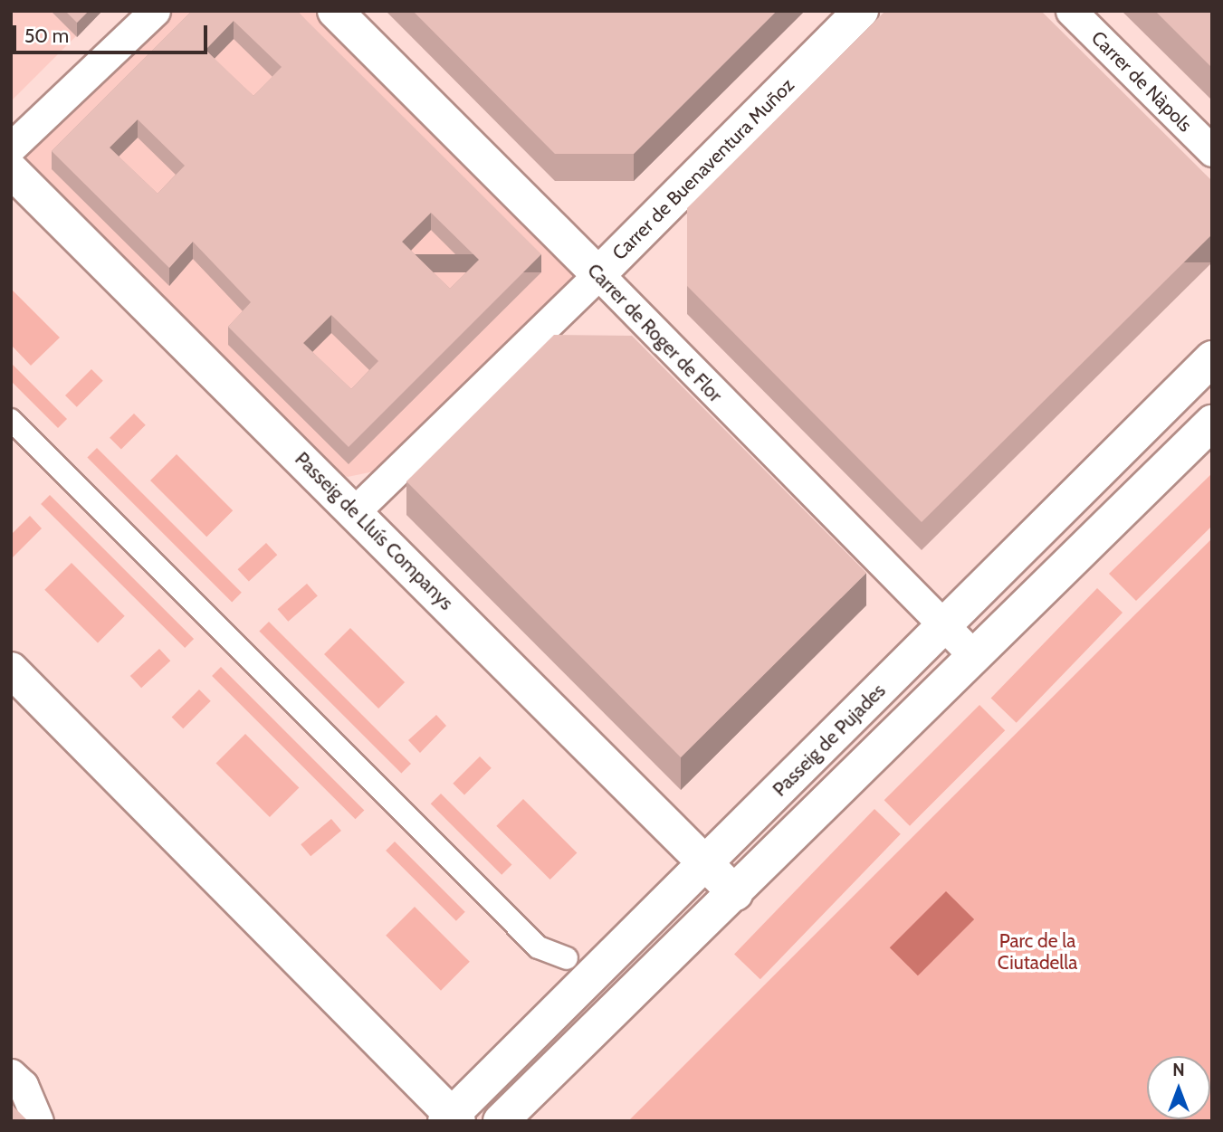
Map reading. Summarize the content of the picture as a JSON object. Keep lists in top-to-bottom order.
{
  "streets": {
    "street": [
      "Carrer de Nàpols",
      "Carrer de Buenaventura Muñoz",
      "Carrer de Roger de Flor",
      "Passeig de Lluís Companys",
      "Passeig de Pujades"
    ]
  },
  "crossings": [
    ["Carrer de Buenaventura Muñoz", "Carrer de Roger de Flor"],
    ["Carrer de Buenaventura Muñoz", "Passeig de Lluís Companys"],
    ["Carrer de Roger de Flor", "Passeig de Pujades"],
    ["Passeig de Lluís Companys", "Passeig de Pujades"]
  ],
  "parks": ["Parc de la Ciutadella"],
  "scale_bar": "50 m",
  "north": "top"
}
